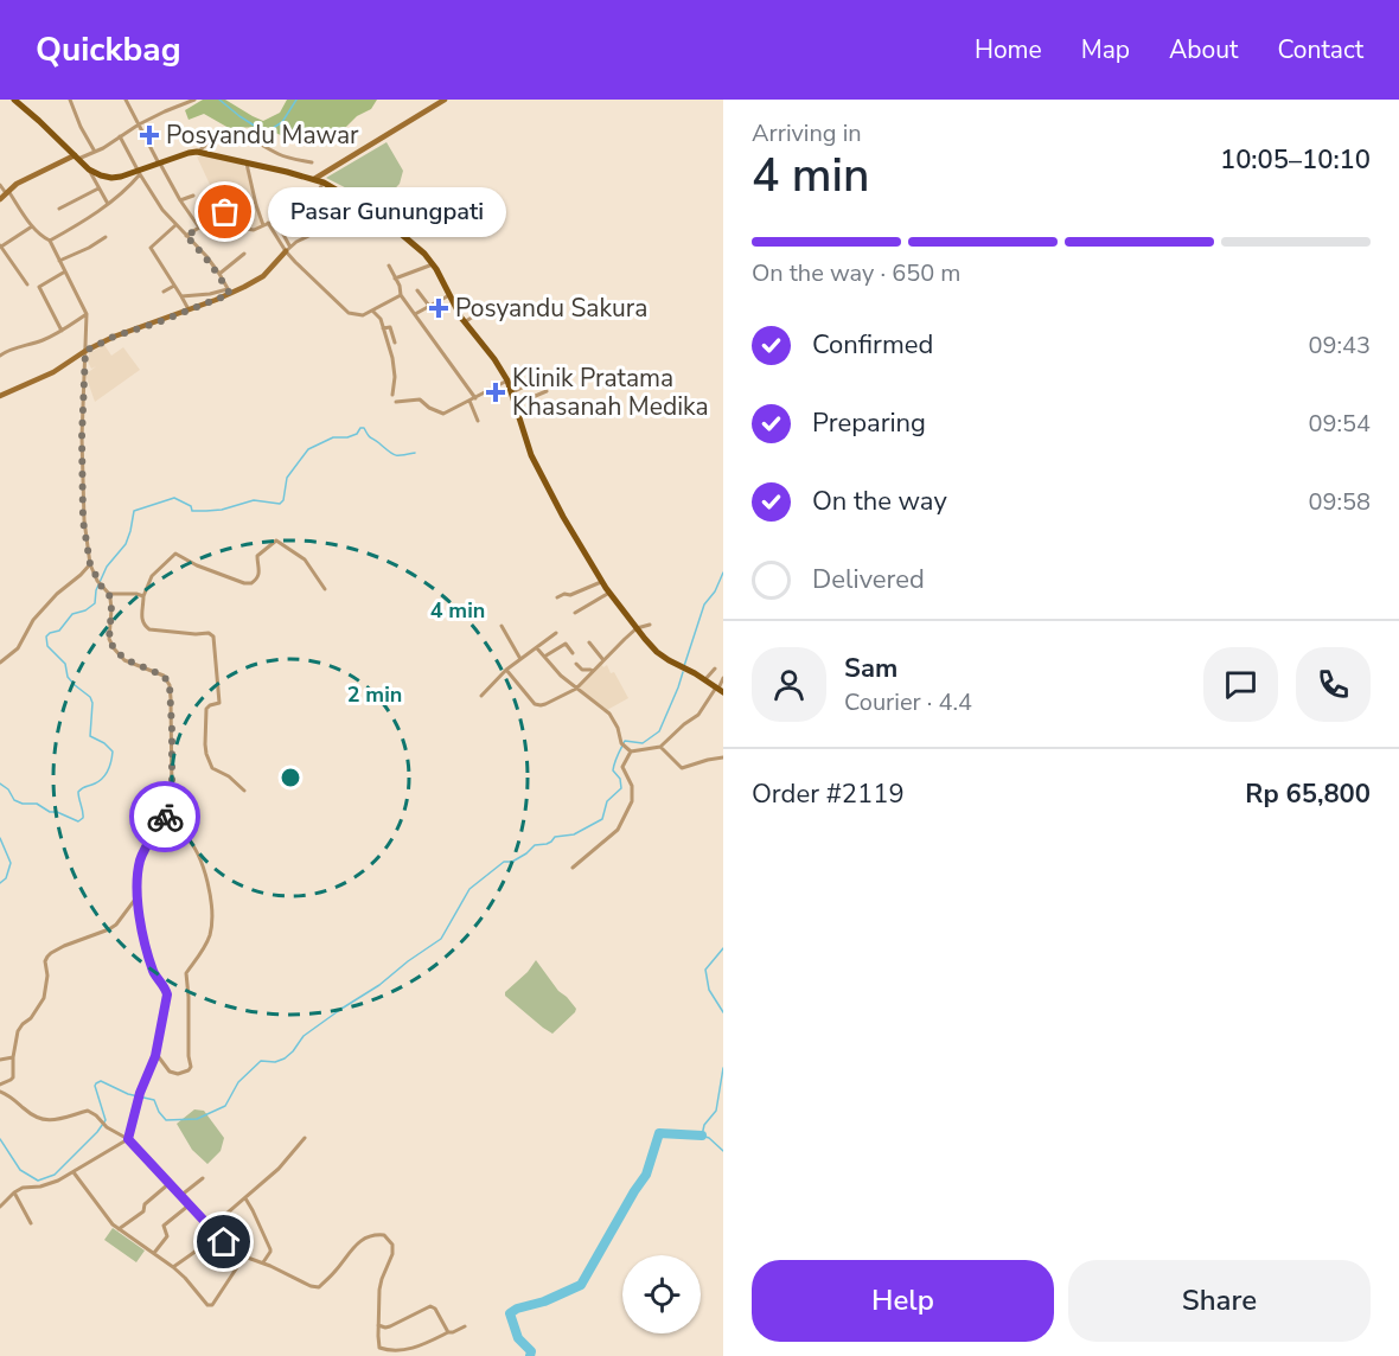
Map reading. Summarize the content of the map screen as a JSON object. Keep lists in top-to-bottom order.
{
  "places": {
    "health": ["Posyandu Mawar", "Posyandu Sakura", "Klinik Pratama Khasanah Medika"],
    "other": ["Pasar Gunungpati"]
  },
  "page": {
    "header": "Quickbag",
    "nav": [
      "Home",
      "Map",
      "About",
      "Contact"
    ],
    "heading": ["4 min", "Arriving in", "10:05–10:10"],
    "panel": [
      "Sam",
      "Courier · 4.4",
      "Order #2119",
      "Rp 65,800"
    ],
    "bubble": "Pasar Gunungpati",
    "bar": "On the way · 650 m",
    "list": [
      ["Confirmed", "09:43"],
      ["Preparing", "09:54"],
      ["On the way", "09:58"],
      "Delivered"
    ],
    "buttons": ["Help", "Share"]
  },
  "rings": ["4 min", "2 min"]
}
